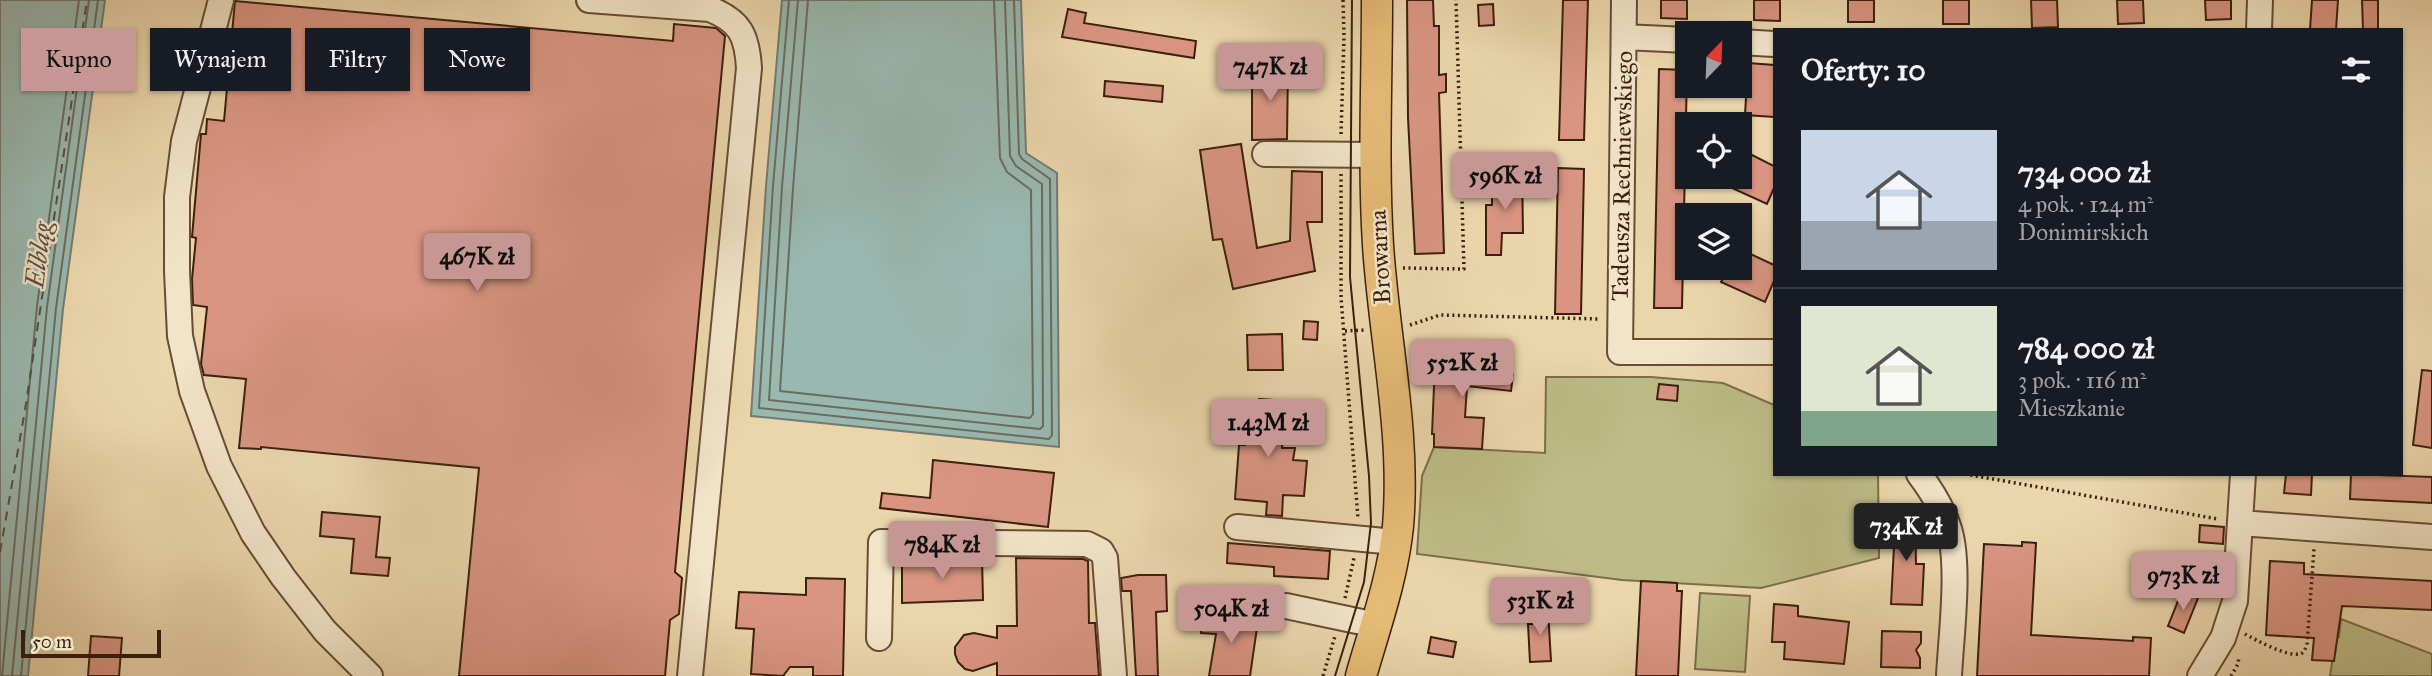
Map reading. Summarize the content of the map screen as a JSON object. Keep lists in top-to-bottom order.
{
  "streets": {
    "main road": ["Browarna"],
    "street": ["Tadeusza Rechniewskiego"]
  },
  "water": ["Elbląg"],
  "scale_bar": "50 m",
  "north": "top right",
  "page": {
    "chip": [
      "Kupno",
      "Wynajem",
      "Filtry",
      "Nowe"
    ],
    "heading": "Oferty: 10",
    "price": [
      "747K zł",
      "596K zł",
      "467K zł",
      "552K zł",
      "1.43M zł",
      "734K zł",
      "784K zł",
      "973K zł",
      "531K zł",
      "504K zł"
    ],
    "list": [
      {
        "name": "734 000 zł",
        "note": "4 pok. · 124 m² · Donimirskich"
      },
      {
        "name": "784 000 zł",
        "note": "3 pok. · 116 m² · Mieszkanie"
      }
    ],
    "scale": "50 m"
  }
}
